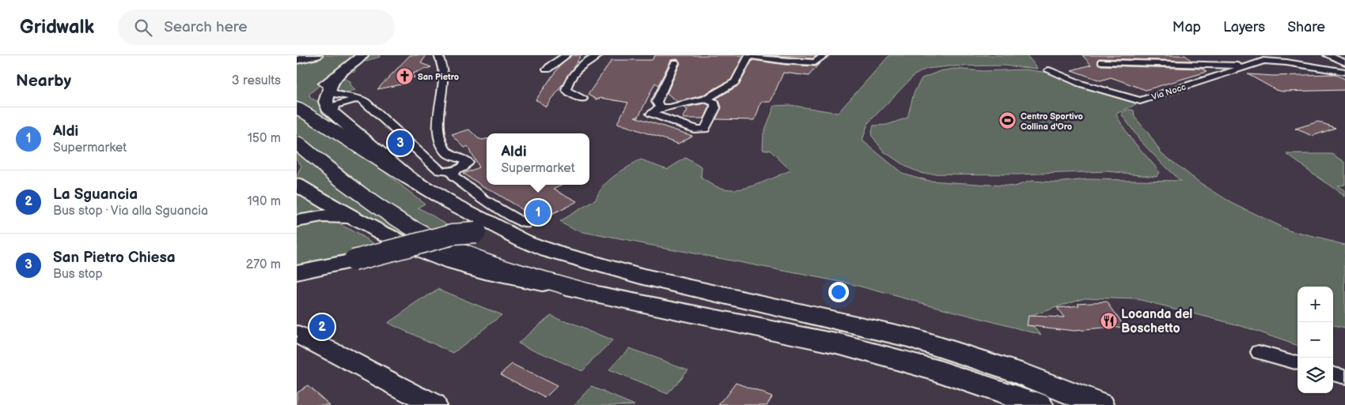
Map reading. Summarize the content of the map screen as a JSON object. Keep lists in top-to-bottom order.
{
  "streets": {
    "street": ["Via Nocc"]
  },
  "places": {
    "church": ["San Pietro"],
    "sports": ["Centro Sportivo Collina d'Oro"],
    "restaurant": ["Locanda del Boschetto"]
  },
  "page": {
    "header": "Gridwalk",
    "search": "Search here",
    "nav": ["Map", "Layers", "Share"],
    "heading": ["Nearby", "3 results"],
    "list": [
      {
        "mark": "1",
        "name": "Aldi",
        "note": "Supermarket",
        "value": "150 m"
      },
      {
        "mark": "2",
        "name": "La Sguancia",
        "note": "Bus stop · Via alla Sguancia",
        "value": "190 m"
      },
      {
        "mark": "3",
        "name": "San Pietro Chiesa",
        "note": "Bus stop",
        "value": "270 m"
      }
    ],
    "pins": ["3", "1", "2"],
    "popup": ["Aldi", "Supermarket"],
    "map_buttons": ["+", "−"]
  }
}
